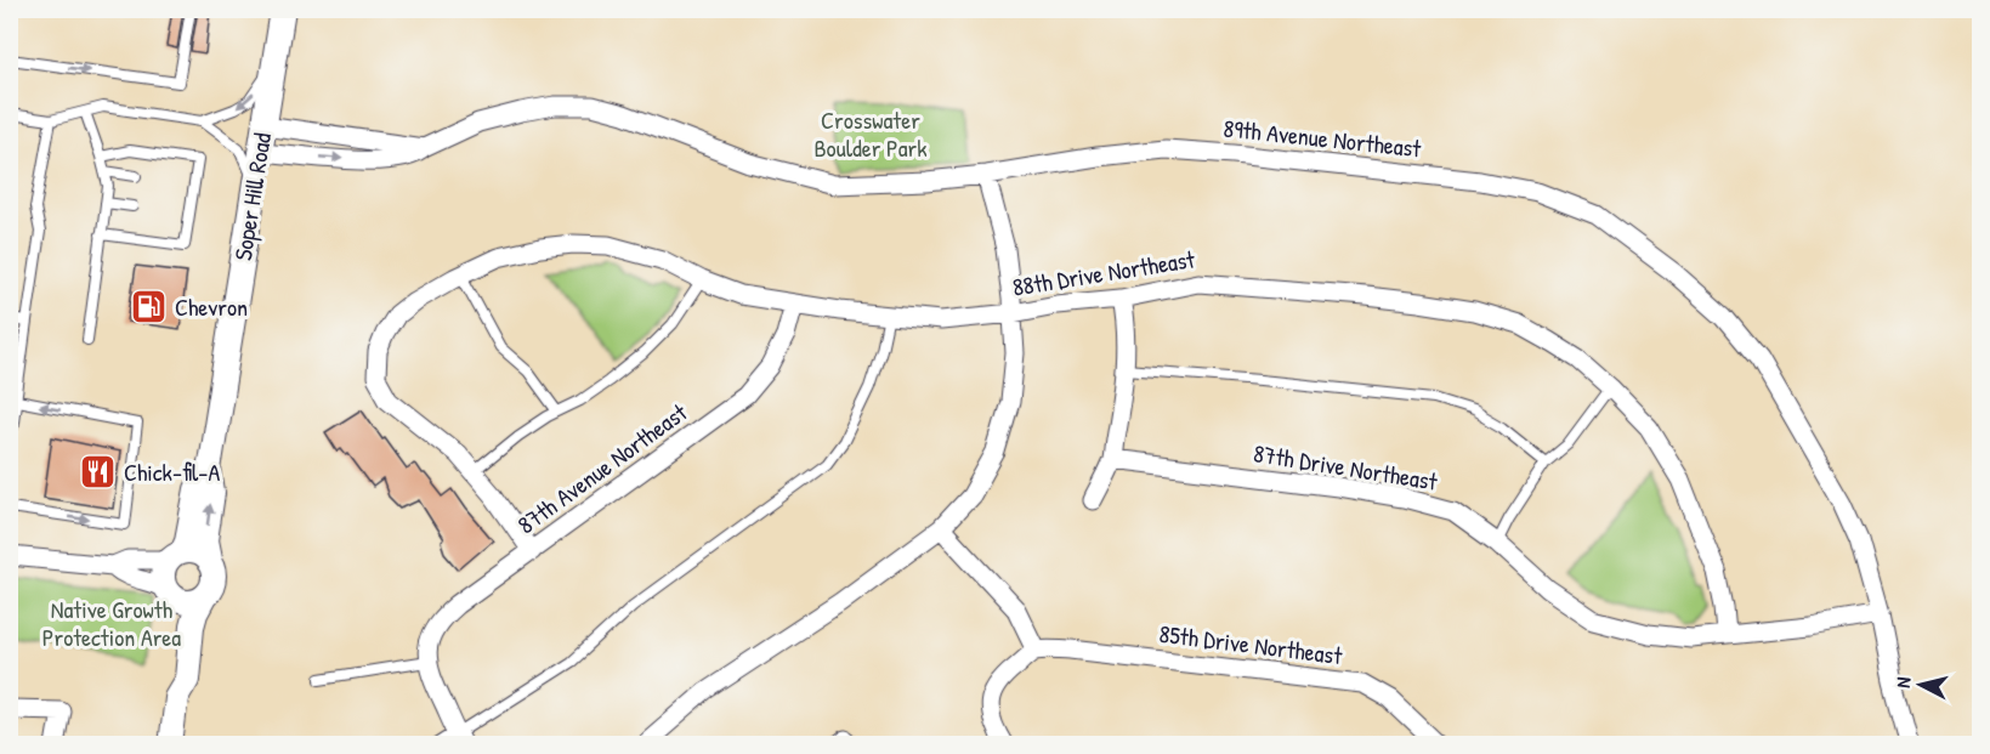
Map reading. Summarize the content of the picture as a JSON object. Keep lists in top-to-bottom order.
{
  "streets": {
    "street": [
      "89th Avenue Northeast",
      "Soper Hill Road",
      "88th Drive Northeast",
      "87th Drive Northeast",
      "87th Avenue Northeast",
      "85th Drive Northeast"
    ]
  },
  "crossings": [
    ["89th Avenue Northeast", "Soper Hill Road"],
    ["89th Avenue Northeast", "87th Drive Northeast"],
    ["88th Drive Northeast", "87th Drive Northeast"],
    ["88th Drive Northeast", "87th Avenue Northeast"]
  ],
  "parks": ["Crosswater Boulder Park", "Native Growth Protection Area"],
  "places": {
    "fuel station": ["Chevron"],
    "restaurant": ["Chick-fil-A"]
  },
  "north": "left"
}
